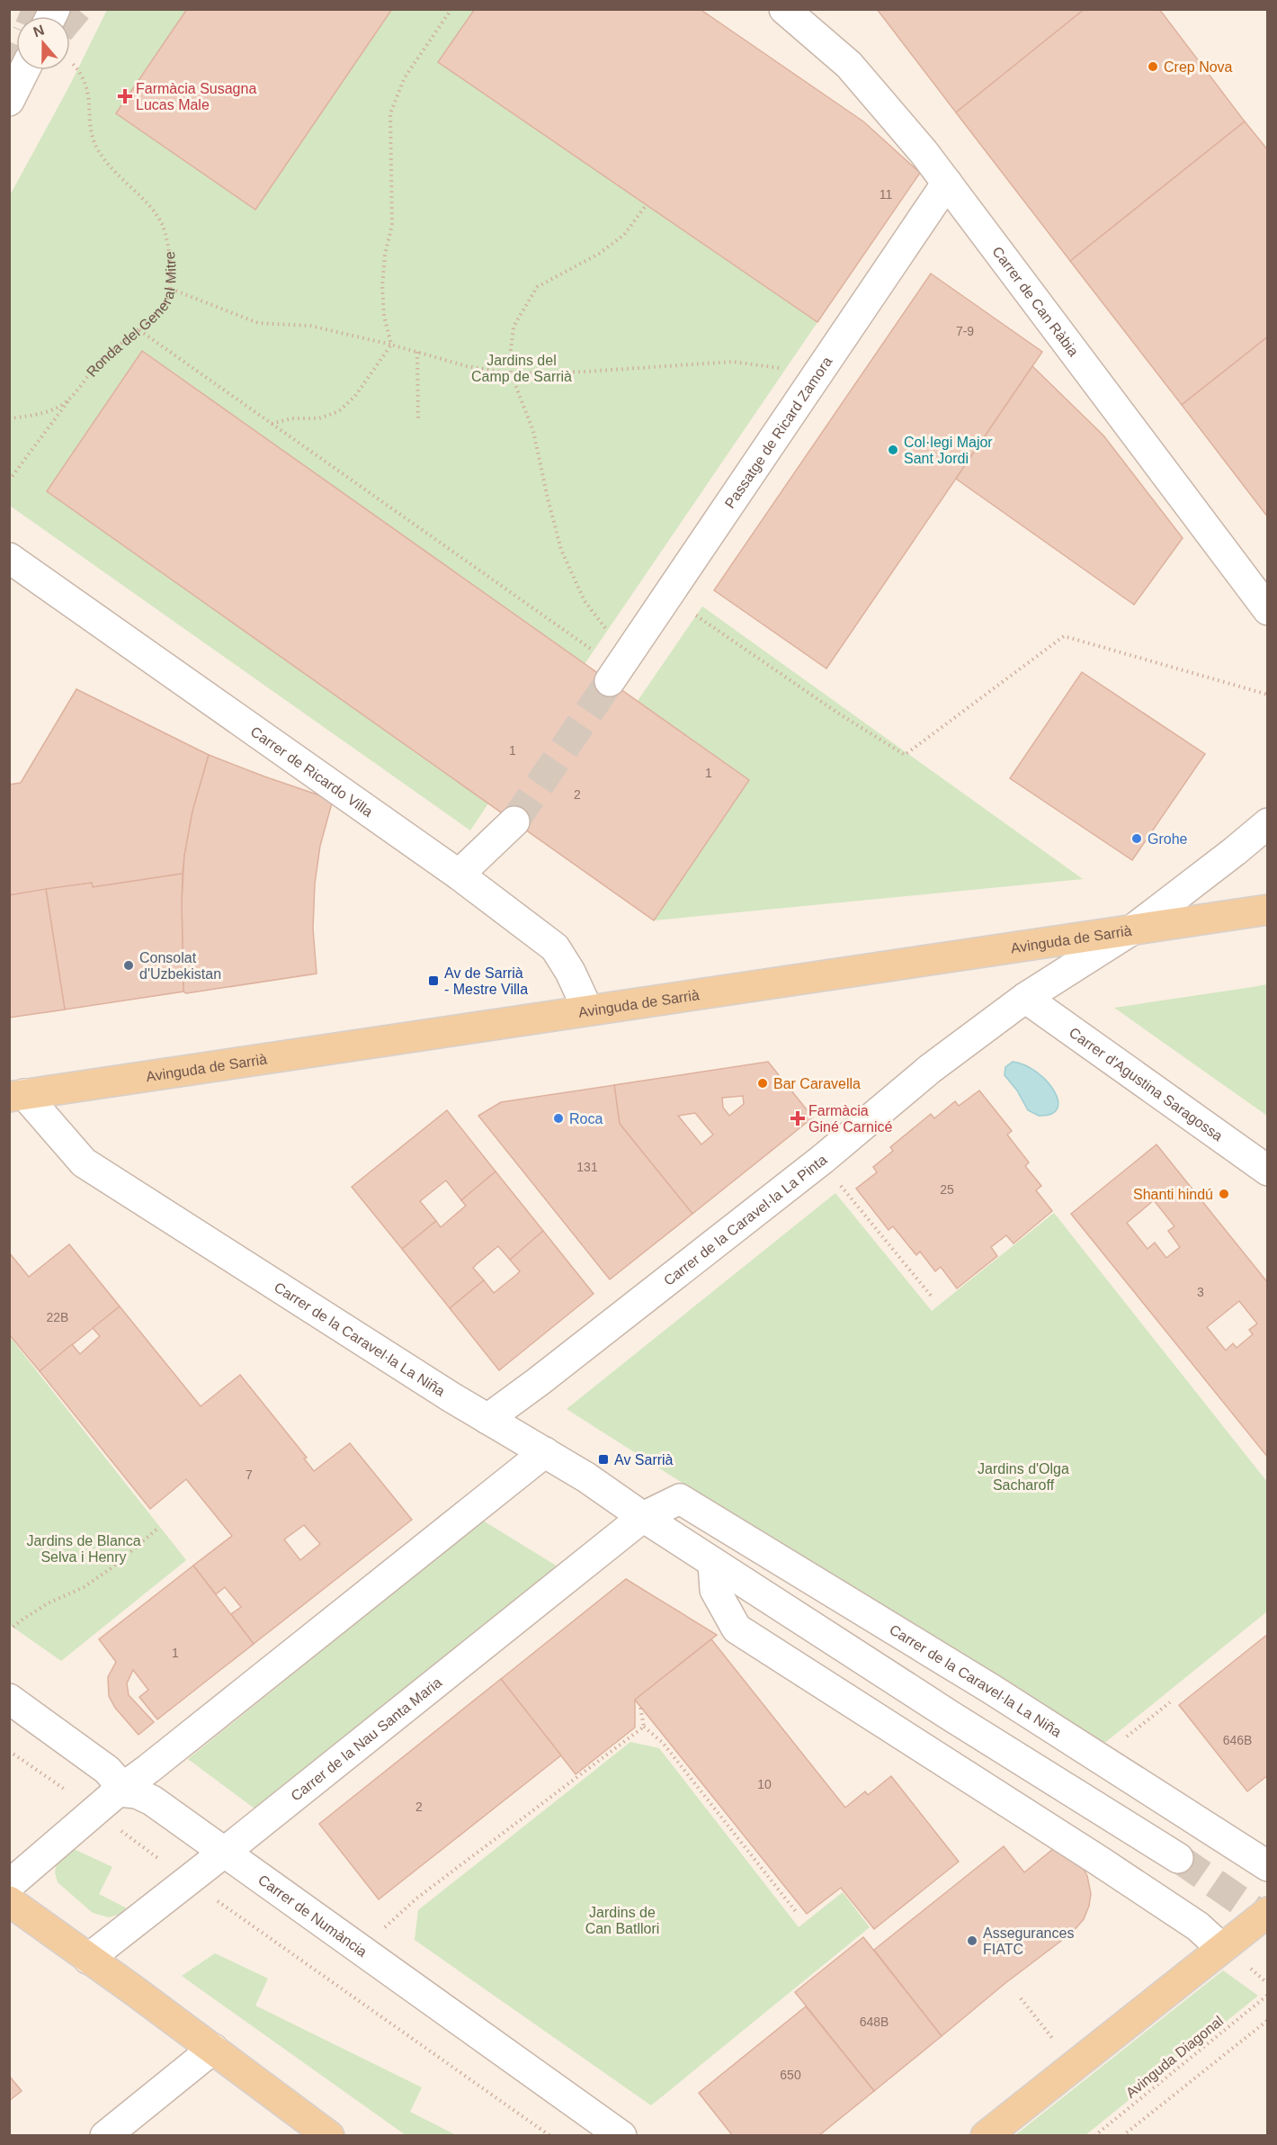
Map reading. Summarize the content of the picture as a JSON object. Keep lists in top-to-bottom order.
{
  "streets": {
    "main road": ["Avinguda de Sarrià"],
    "street": [
      "Carrer de Can Ràbia",
      "Passatge de Ricard Zamora",
      "Carrer de Ricardo Villa",
      "Carrer d'Agustina Saragossa",
      "Carrer de la Caravel·la La Pinta",
      "Carrer de la Caravel·la La Niña",
      "Carrer de la Nau Santa Maria",
      "Carrer de Numància"
    ],
    "path": ["Ronda del General Mitre", "Avinguda Diagonal"]
  },
  "crossings": [
    ["Carrer de Can Ràbia", "Passatge de Ricard Zamora"],
    ["Carrer de Ricardo Villa", "Avinguda de Sarrià"],
    ["Avinguda de Sarrià", "Carrer de la Caravel·la La Pinta"],
    ["Avinguda de Sarrià", "Carrer de la Caravel·la La Niña"],
    ["Carrer d'Agustina Saragossa", "Carrer de la Caravel·la La Pinta"],
    ["Carrer de la Caravel·la La Pinta", "Carrer de la Caravel·la La Niña"],
    ["Carrer de la Caravel·la La Niña", "Carrer de la Nau Santa Maria"],
    ["Carrer de la Nau Santa Maria", "Carrer de Numància"]
  ],
  "parks": [
    "Jardins del Camp de Sarrià",
    "Jardins d'Olga Sacharoff",
    "Jardins de Blanca Selva i Henry",
    "Jardins de Can Batllori"
  ],
  "places": {
    "other": [
      "Crep Nova",
      "Col·legi Major Sant Jordi",
      "Grohe",
      "Consolat d'Uzbekistan",
      "Bar Caravella",
      "Roca",
      "Shanti hindú",
      "Assegurances FIATC"
    ],
    "health": ["Farmàcia Susagna Lucas Male", "Farmàcia Giné Carnicé"],
    "transit": ["Av de Sarrià - Mestre Villa", "Av Sarrià"]
  },
  "house_numbers": [
    "11",
    "7-9",
    "1",
    "1",
    "2",
    "131",
    "25",
    "3",
    "22B",
    "7",
    "1",
    "646B",
    "10",
    "2",
    "648B",
    "650"
  ],
  "north": "top"
}
